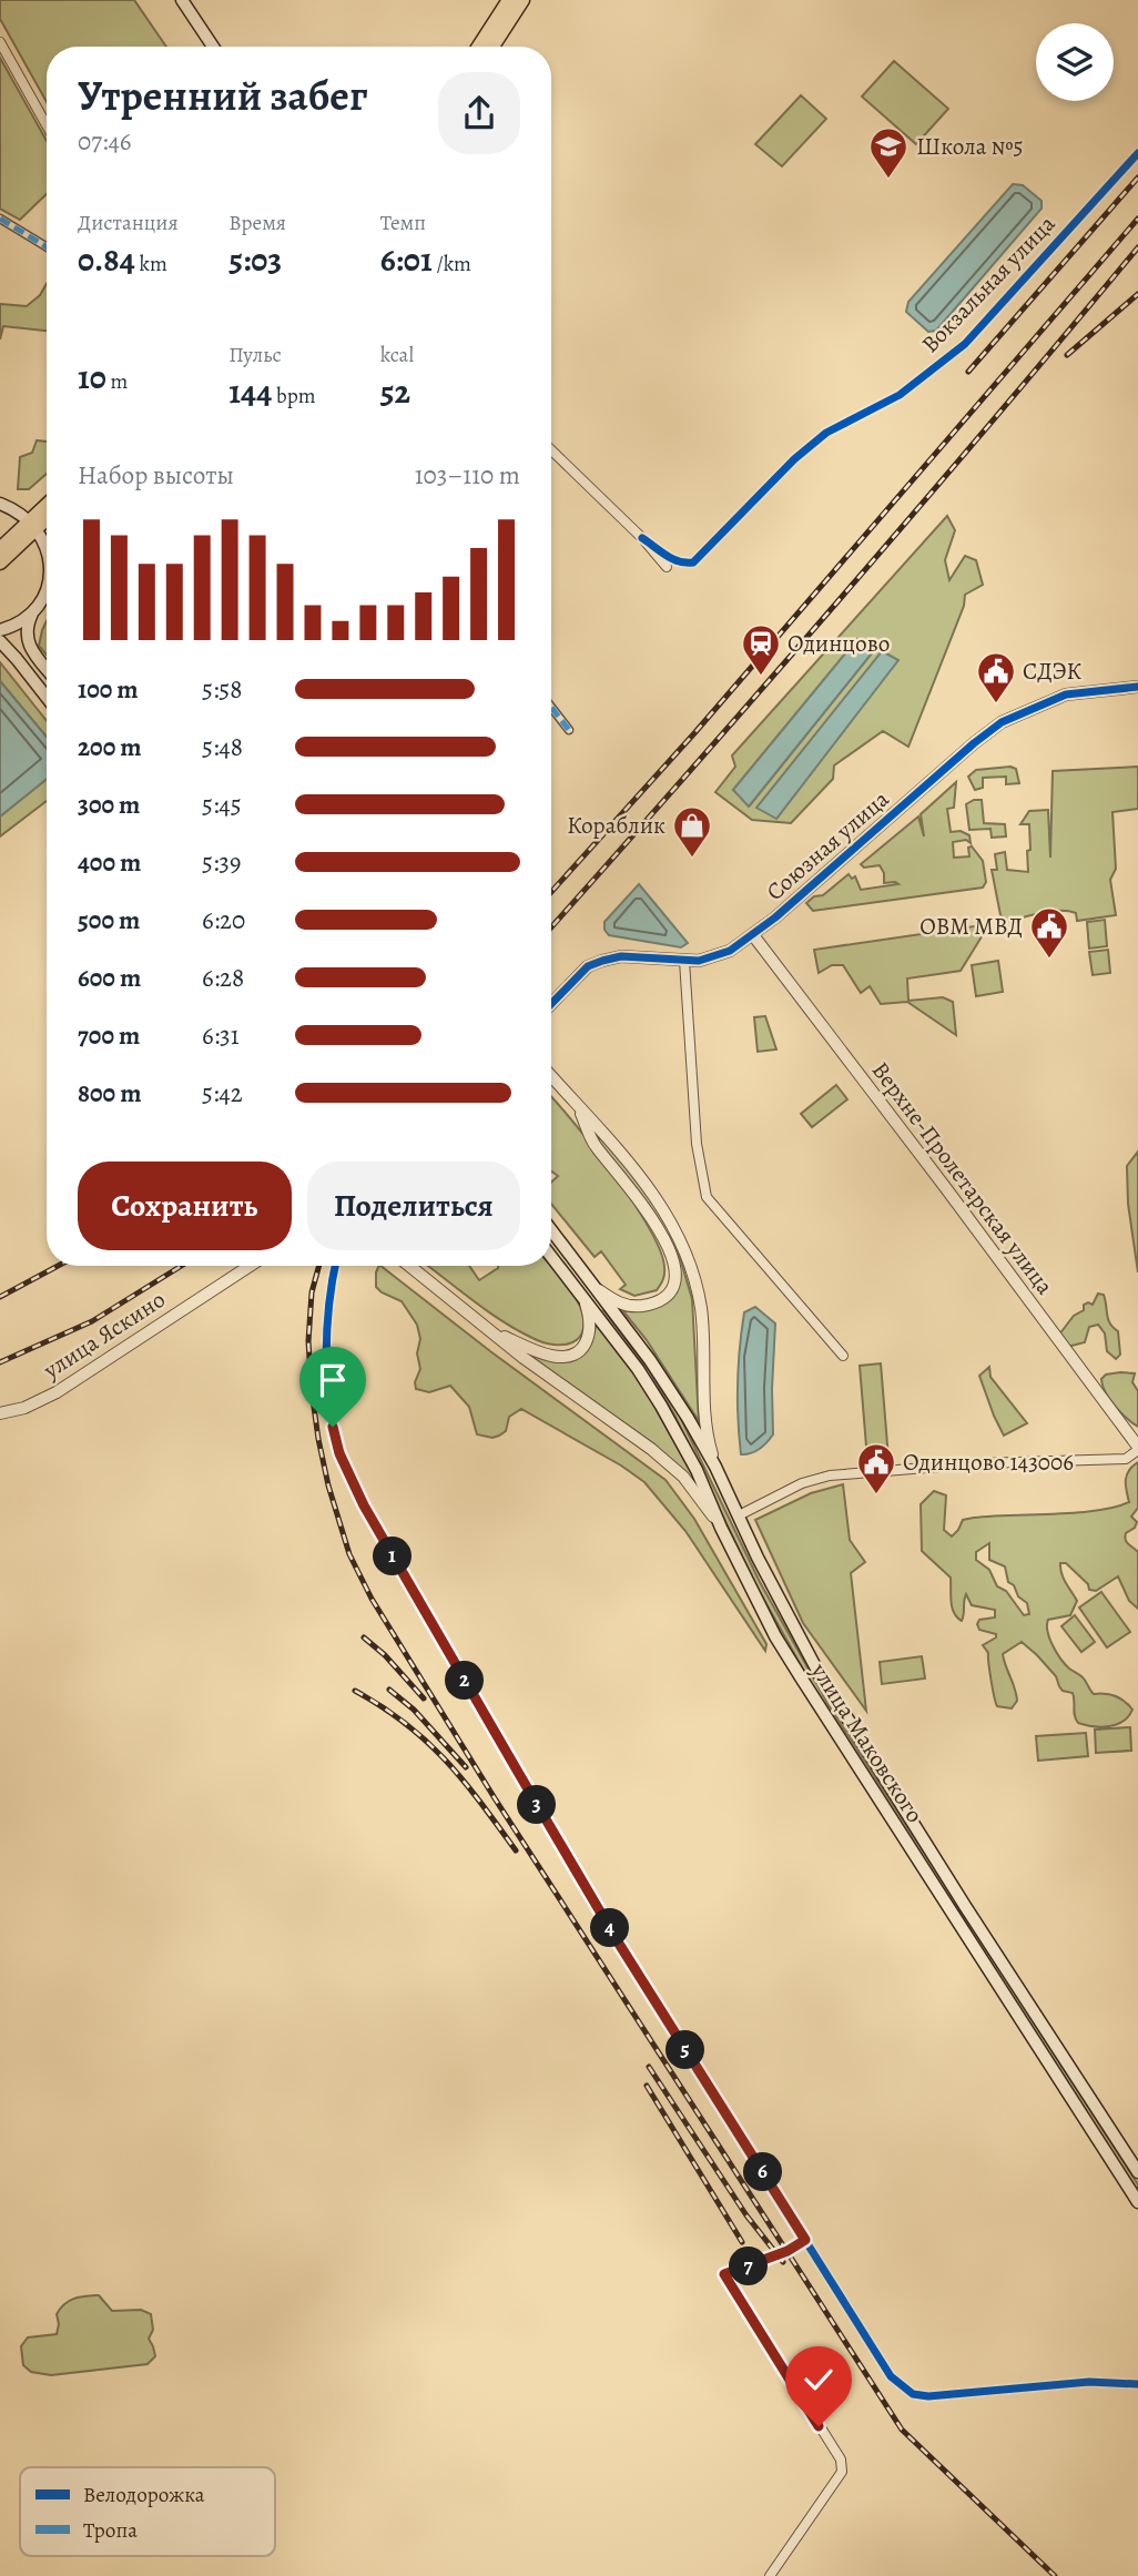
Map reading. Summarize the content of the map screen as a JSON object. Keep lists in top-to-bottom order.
{
  "streets": {
    "main road": ["улица Маковского"],
    "street": [
      "Вокзальная улица",
      "Союзная улица",
      "Верхне-Пролетарская улица",
      "улица Яскино"
    ]
  },
  "crossings": [
    ["Союзная улица", "Верхне-Пролетарская улица"]
  ],
  "places": {
    "school or university": ["Школа №5"],
    "station": ["Одинцово"],
    "public building": ["СДЭК", "ОВМ МВД", "Одинцово 143006"],
    "shop": ["Кораблик"]
  },
  "legend": ["Велодорожка", "Тропа"],
  "page": {
    "heading": ["Утренний забег", "07:46"],
    "stats": [
      ["Дистанция", "0.84 km"],
      ["Время", "5:03"],
      ["Темп", "6:01 /km"],
      ["10 m"],
      ["Пульс", "144 bpm"],
      ["kcal", "52"]
    ],
    "chart": ["Набор высоты", "103–110 m"],
    "list": [
      {
        "name": "100 m",
        "note": "5:58"
      },
      {
        "name": "200 m",
        "note": "5:48"
      },
      {
        "name": "300 m",
        "note": "5:45"
      },
      {
        "name": "400 m",
        "note": "5:39"
      },
      {
        "name": "500 m",
        "note": "6:20"
      },
      {
        "name": "600 m",
        "note": "6:28"
      },
      {
        "name": "700 m",
        "note": "6:31"
      },
      {
        "name": "800 m",
        "note": "5:42"
      }
    ],
    "buttons": ["Сохранить", "Поделиться"],
    "pins": [
      "1",
      "2",
      "3",
      "4",
      "5",
      "6",
      "7"
    ]
  }
}
